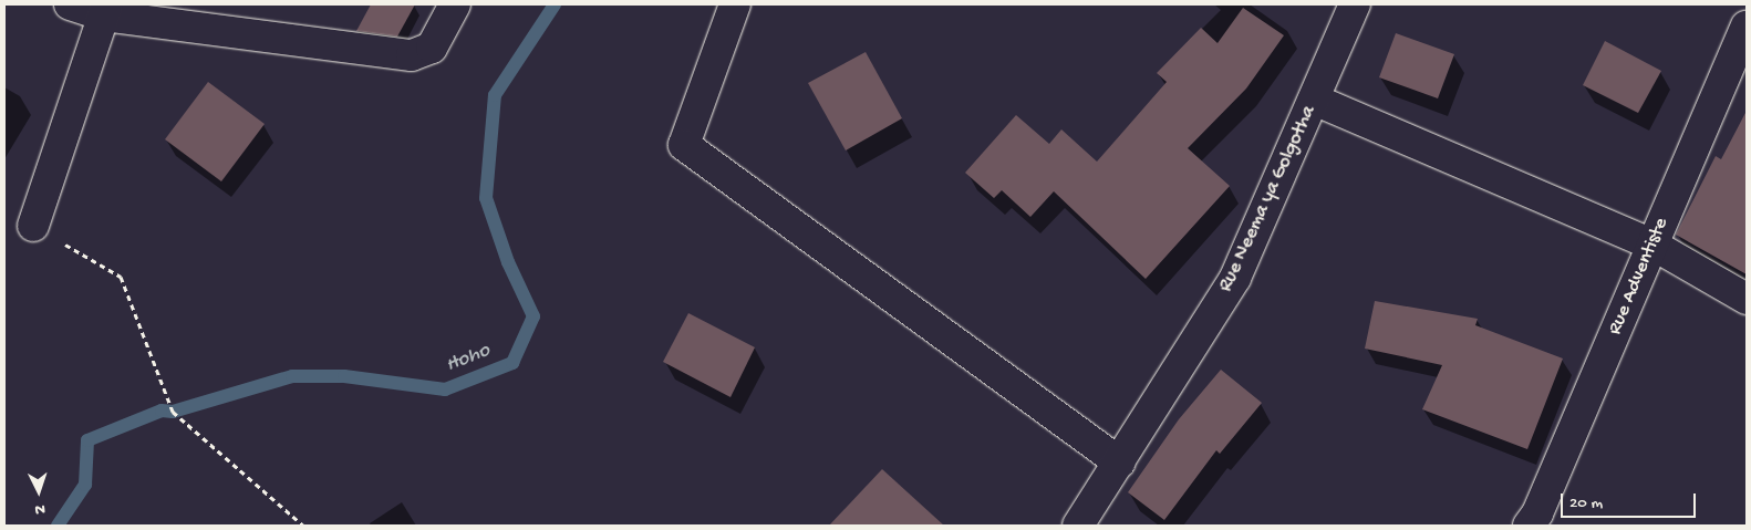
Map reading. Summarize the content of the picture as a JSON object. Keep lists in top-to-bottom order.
{
  "streets": {
    "street": ["Rue Neema ya Golgotha", "Rue Adventiste"]
  },
  "water": ["Hoho"],
  "scale_bar": "20 m",
  "north": "bottom"
}
